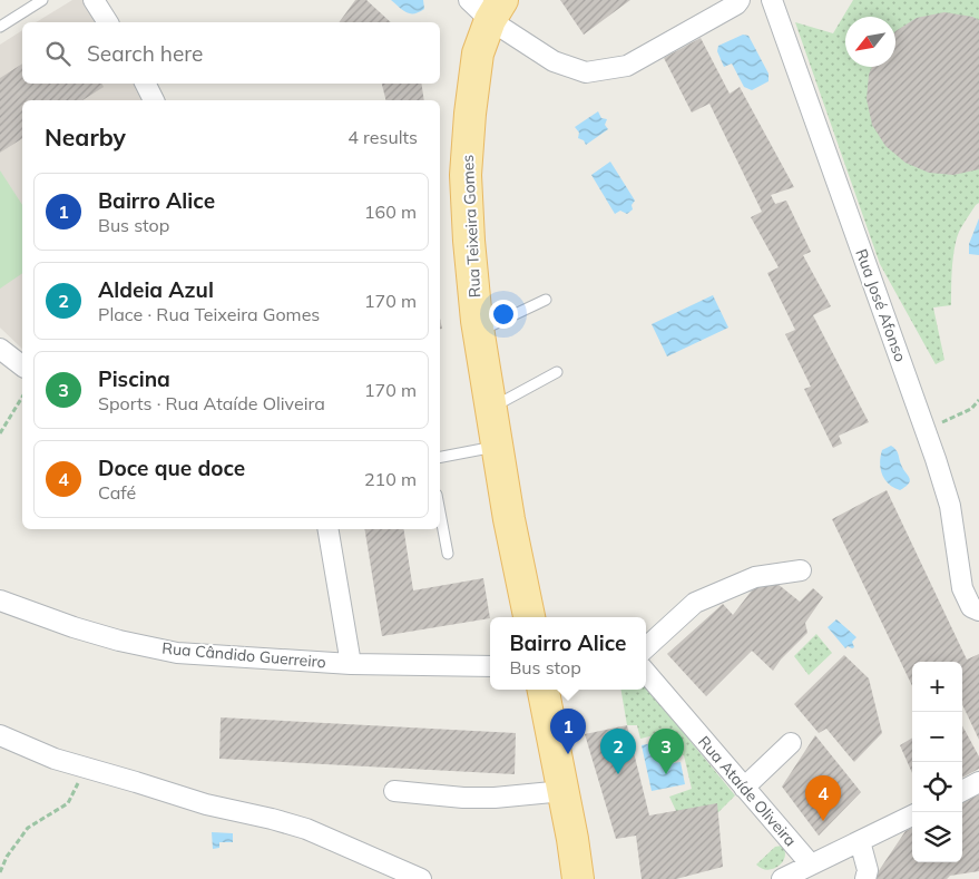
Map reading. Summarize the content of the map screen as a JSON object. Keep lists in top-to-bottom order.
{
  "streets": {
    "main road": ["Rua Teixeira Gomes"],
    "street": ["Rua José Afonso", "Rua Cândido Guerreiro", "Rua Ataíde Oliveira"]
  },
  "north": "bottom left",
  "page": {
    "search": "Search here",
    "heading": ["Nearby", "4 results"],
    "list": [
      {
        "mark": "1",
        "name": "Bairro Alice",
        "note": "Bus stop",
        "value": "160 m"
      },
      {
        "mark": "2",
        "name": "Aldeia Azul",
        "note": "Place · Rua Teixeira Gomes",
        "value": "170 m"
      },
      {
        "mark": "3",
        "name": "Piscina",
        "note": "Sports · Rua Ataíde Oliveira",
        "value": "170 m"
      },
      {
        "mark": "4",
        "name": "Doce que doce",
        "note": "Café",
        "value": "210 m"
      }
    ],
    "popup": ["Bairro Alice", "Bus stop"],
    "map_buttons": ["+", "−"],
    "pins": [
      "1",
      "2",
      "3",
      "4"
    ]
  }
}
